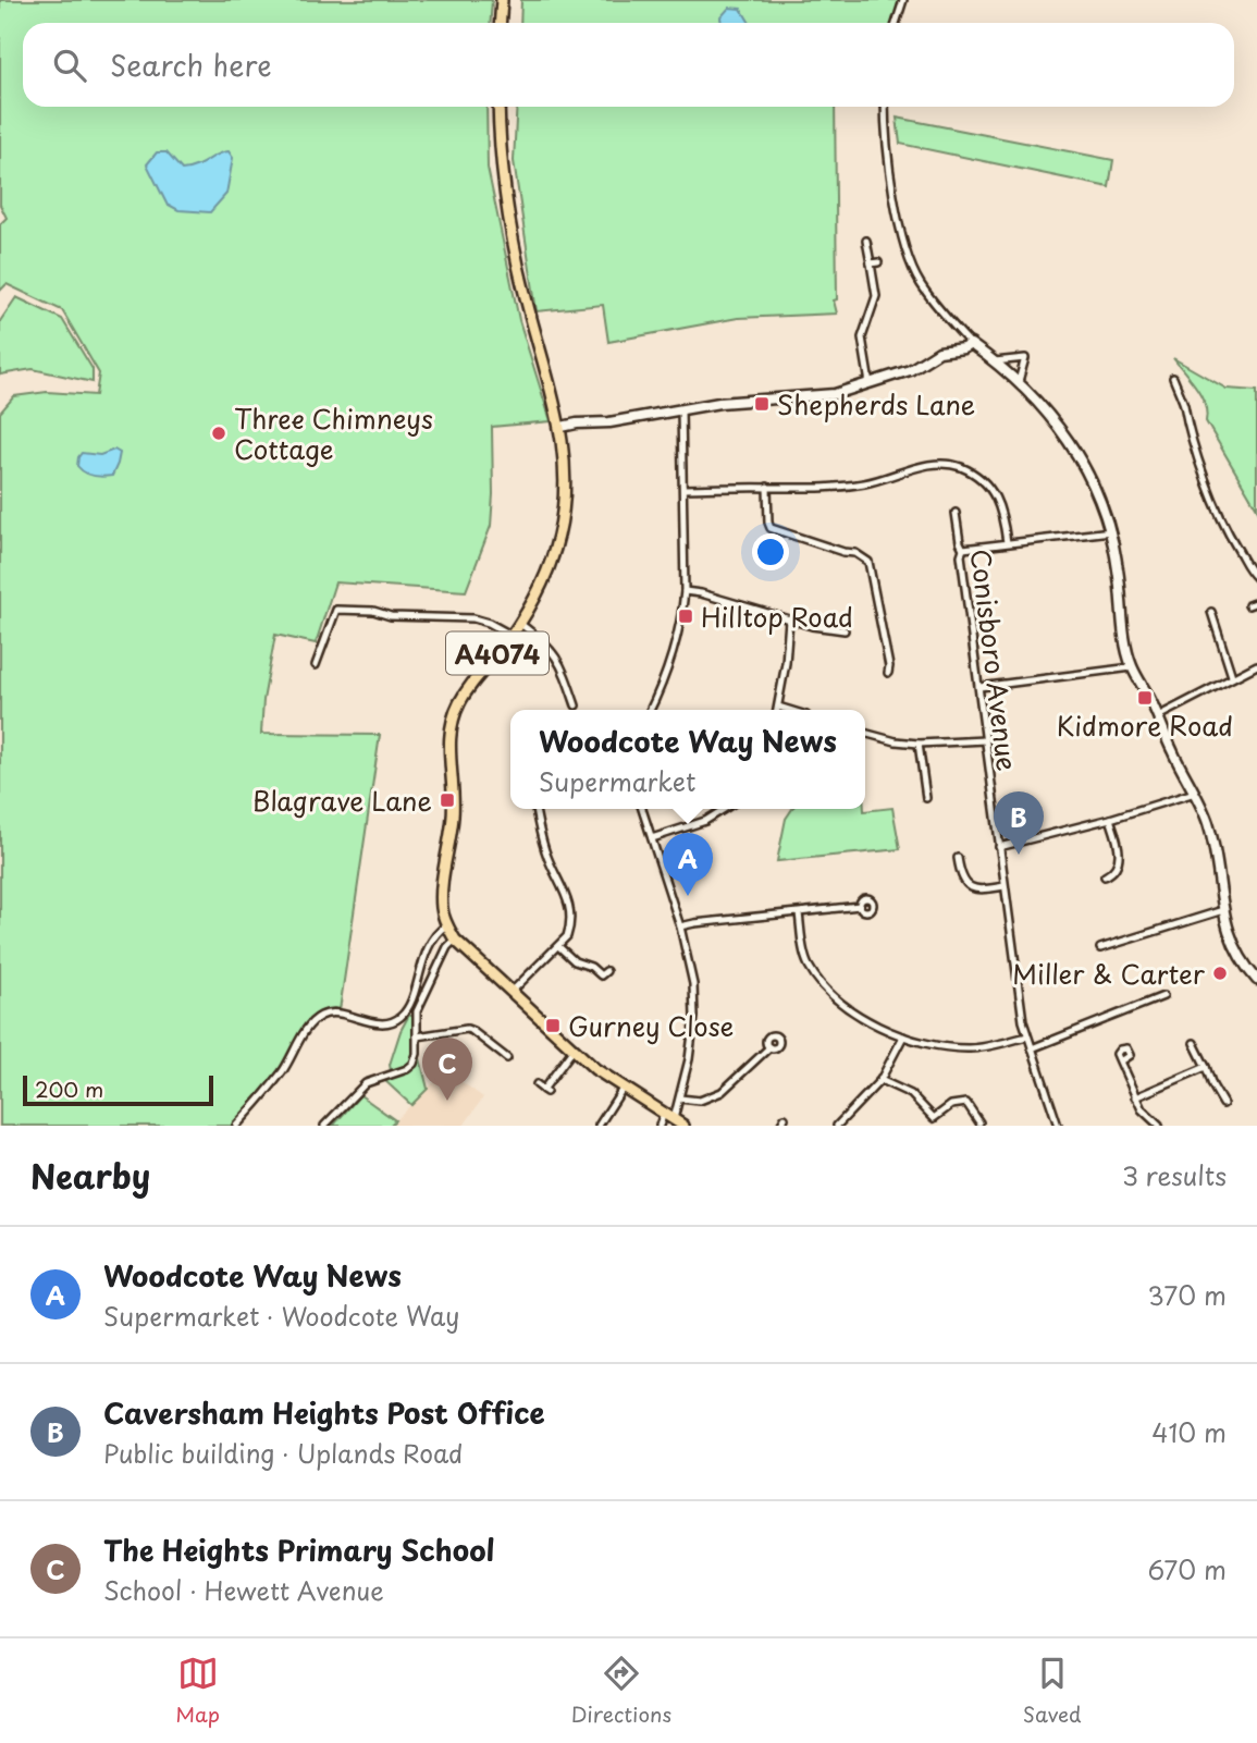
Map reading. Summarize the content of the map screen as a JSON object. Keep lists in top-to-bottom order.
{
  "streets": {
    "main road": ["A4074"],
    "street": ["Conisboro Avenue"]
  },
  "places": {
    "transit": [
      "Shepherds Lane",
      "Hilltop Road",
      "Kidmore Road",
      "Blagrave Lane",
      "Gurney Close"
    ],
    "other": ["Three Chimneys Cottage", "Miller & Carter"]
  },
  "scale_bar": "200 m",
  "page": {
    "search": "Search here",
    "popup": ["Woodcote Way News", "Supermarket"],
    "pins": ["B", "A", "C"],
    "scale": "200 m",
    "heading": ["Nearby", "3 results"],
    "list": [
      {
        "mark": "A",
        "name": "Woodcote Way News",
        "note": "Supermarket · Woodcote Way",
        "value": "370 m"
      },
      {
        "mark": "B",
        "name": "Caversham Heights Post Office",
        "note": "Public building · Uplands Road",
        "value": "410 m"
      },
      {
        "mark": "C",
        "name": "The Heights Primary School",
        "note": "School · Hewett Avenue",
        "value": "670 m"
      }
    ],
    "nav": ["Map", "Directions", "Saved"]
  }
}
